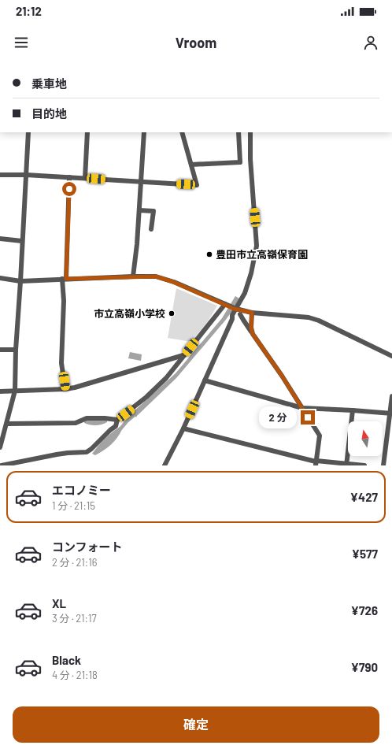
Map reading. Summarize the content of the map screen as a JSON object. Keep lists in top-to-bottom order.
{
  "places": ["豊田市立高嶺保育園", "市立高嶺小学校"],
  "north": "top",
  "page": {
    "status": "21:12",
    "header": "Vroom",
    "banner": ["乗車地", "目的地"],
    "bubble": "2 分",
    "list": [
      {
        "name": "エコノミー",
        "note": "1 分 · 21:15",
        "value": "¥427"
      },
      {
        "name": "コンフォート",
        "note": "2 分 · 21:16",
        "value": "¥577"
      },
      {
        "name": "XL",
        "note": "3 分 · 21:17",
        "value": "¥726"
      },
      {
        "name": "Black",
        "note": "4 分 · 21:18",
        "value": "¥790"
      }
    ],
    "buttons": "確定"
  }
}
